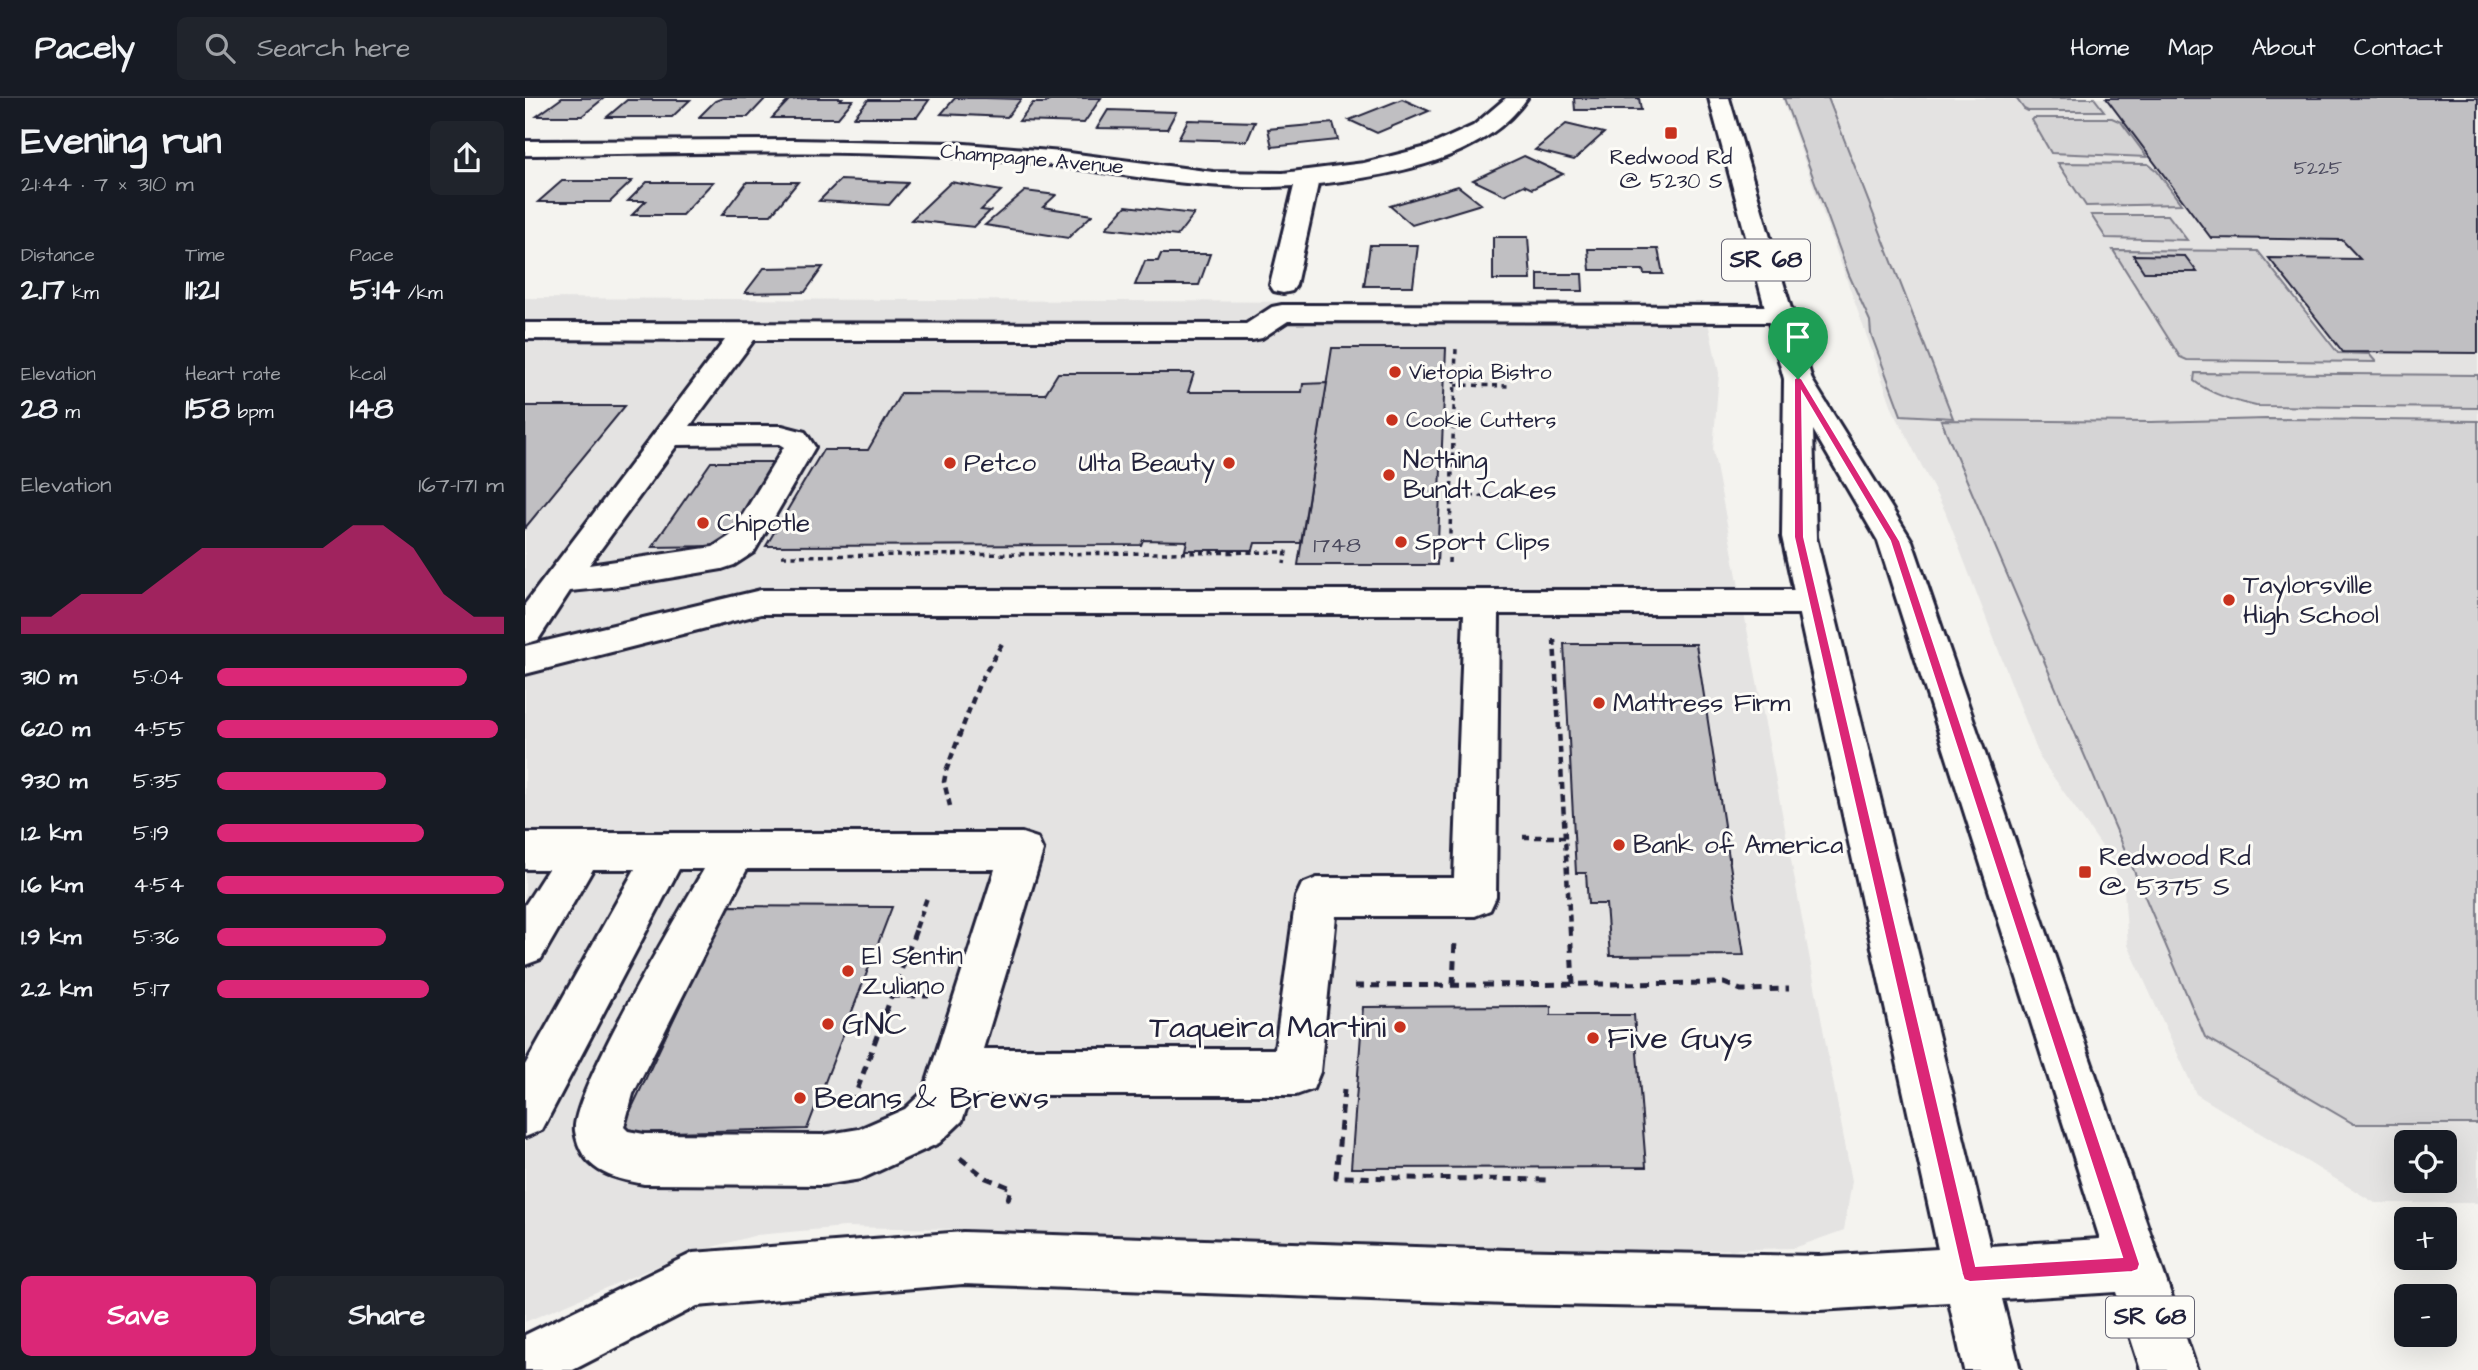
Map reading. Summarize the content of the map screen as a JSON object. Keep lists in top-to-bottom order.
{
  "streets": {
    "main road": ["Champagne Avenue", "SR 68"]
  },
  "places": {
    "transit": ["Redwood Rd @ 5230 S", "Redwood Rd @ 5375 S"],
    "other": [
      "Vietopia Bistro",
      "Cookie Cutters",
      "Petco",
      "Ulta Beauty",
      "Nothing Bundt Cakes",
      "Chipotle",
      "Sport Clips",
      "Taylorsville High School",
      "Mattress Firm",
      "Bank of America",
      "El Sentin Zuliano",
      "GNC",
      "Taqueira Martini",
      "Five Guys",
      "Beans & Brews"
    ]
  },
  "house_numbers": ["5225", "1748"],
  "page": {
    "header": "Pacely",
    "search": "Search here",
    "nav": [
      "Home",
      "Map",
      "About",
      "Contact"
    ],
    "heading": ["Evening run", "21:44 · 7 × 310 m"],
    "stats": [
      ["Distance", "2.17 km"],
      ["Time", "11:21"],
      ["Pace", "5:14 /km"],
      ["Elevation", "28 m"],
      ["Heart rate", "158 bpm"],
      ["kcal", "148"]
    ],
    "chart": ["Elevation", "167–171 m"],
    "list": [
      {
        "name": "310 m",
        "note": "5:04"
      },
      {
        "name": "620 m",
        "note": "4:55"
      },
      {
        "name": "930 m",
        "note": "5:35"
      },
      {
        "name": "1.2 km",
        "note": "5:19"
      },
      {
        "name": "1.6 km",
        "note": "4:54"
      },
      {
        "name": "1.9 km",
        "note": "5:36"
      },
      {
        "name": "2.2 km",
        "note": "5:17"
      }
    ],
    "map_buttons": ["+", "−"],
    "buttons": ["Save", "Share"]
  }
}
